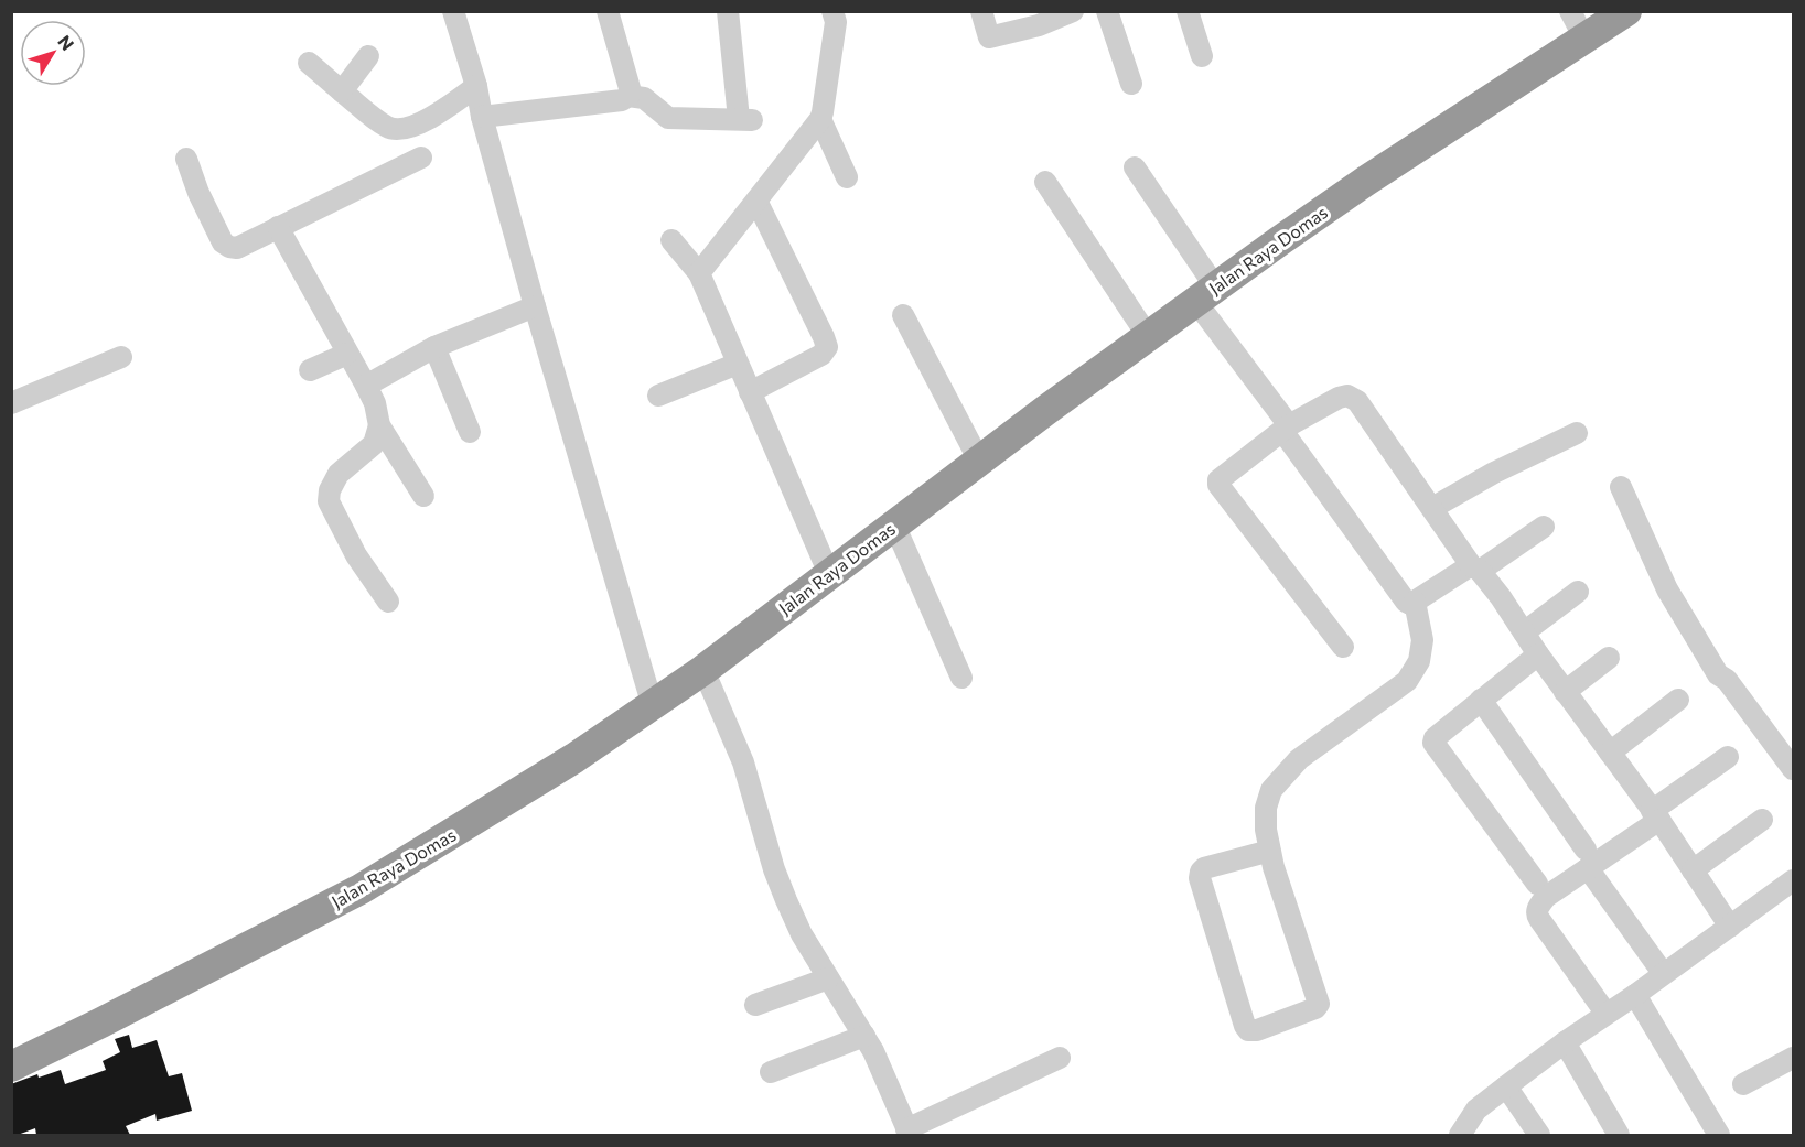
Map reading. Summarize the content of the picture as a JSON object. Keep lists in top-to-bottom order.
{
  "streets": {
    "highway": ["Jalan Raya Domas"]
  },
  "north": "top right"
}
